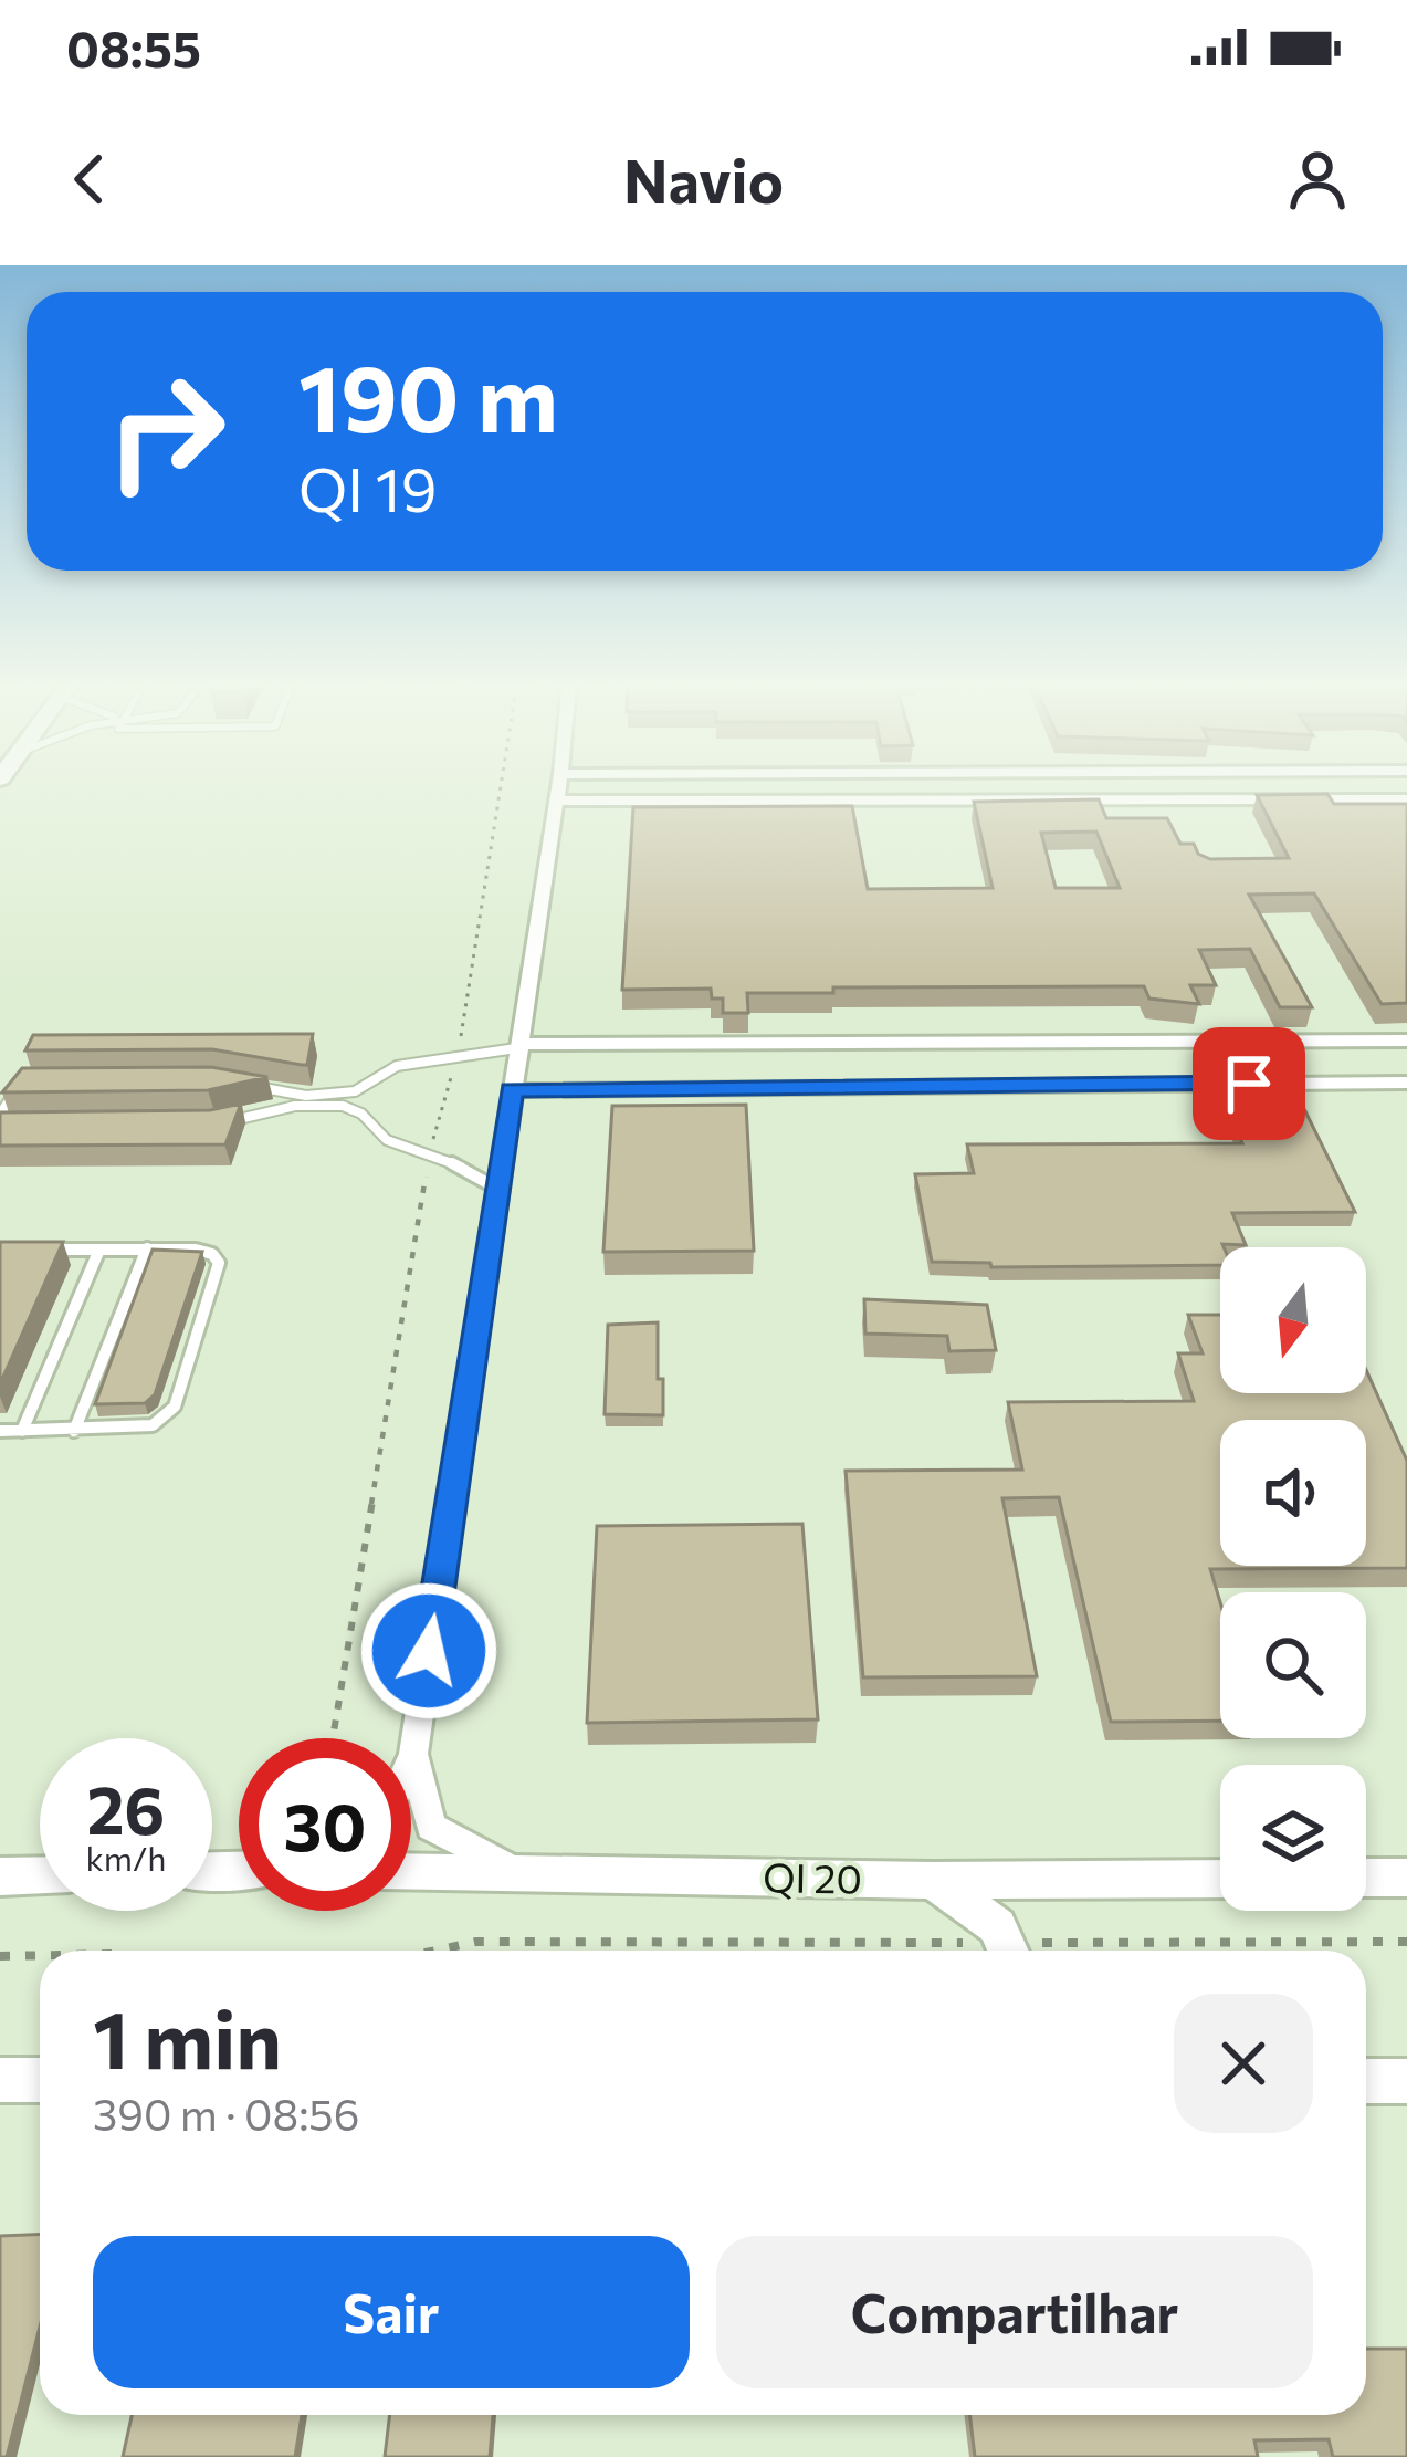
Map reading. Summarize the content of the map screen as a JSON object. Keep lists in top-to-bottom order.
{
  "streets": {
    "street": ["QI 20"]
  },
  "north": "bottom",
  "page": {
    "status": "08:55",
    "header": "Navio",
    "turn": ["190 m", "QI 19"],
    "speed": "26 km/h",
    "limit": "30",
    "heading": ["1 min", "390 m · 08:56"],
    "buttons": ["Sair", "Compartilhar"]
  }
}
